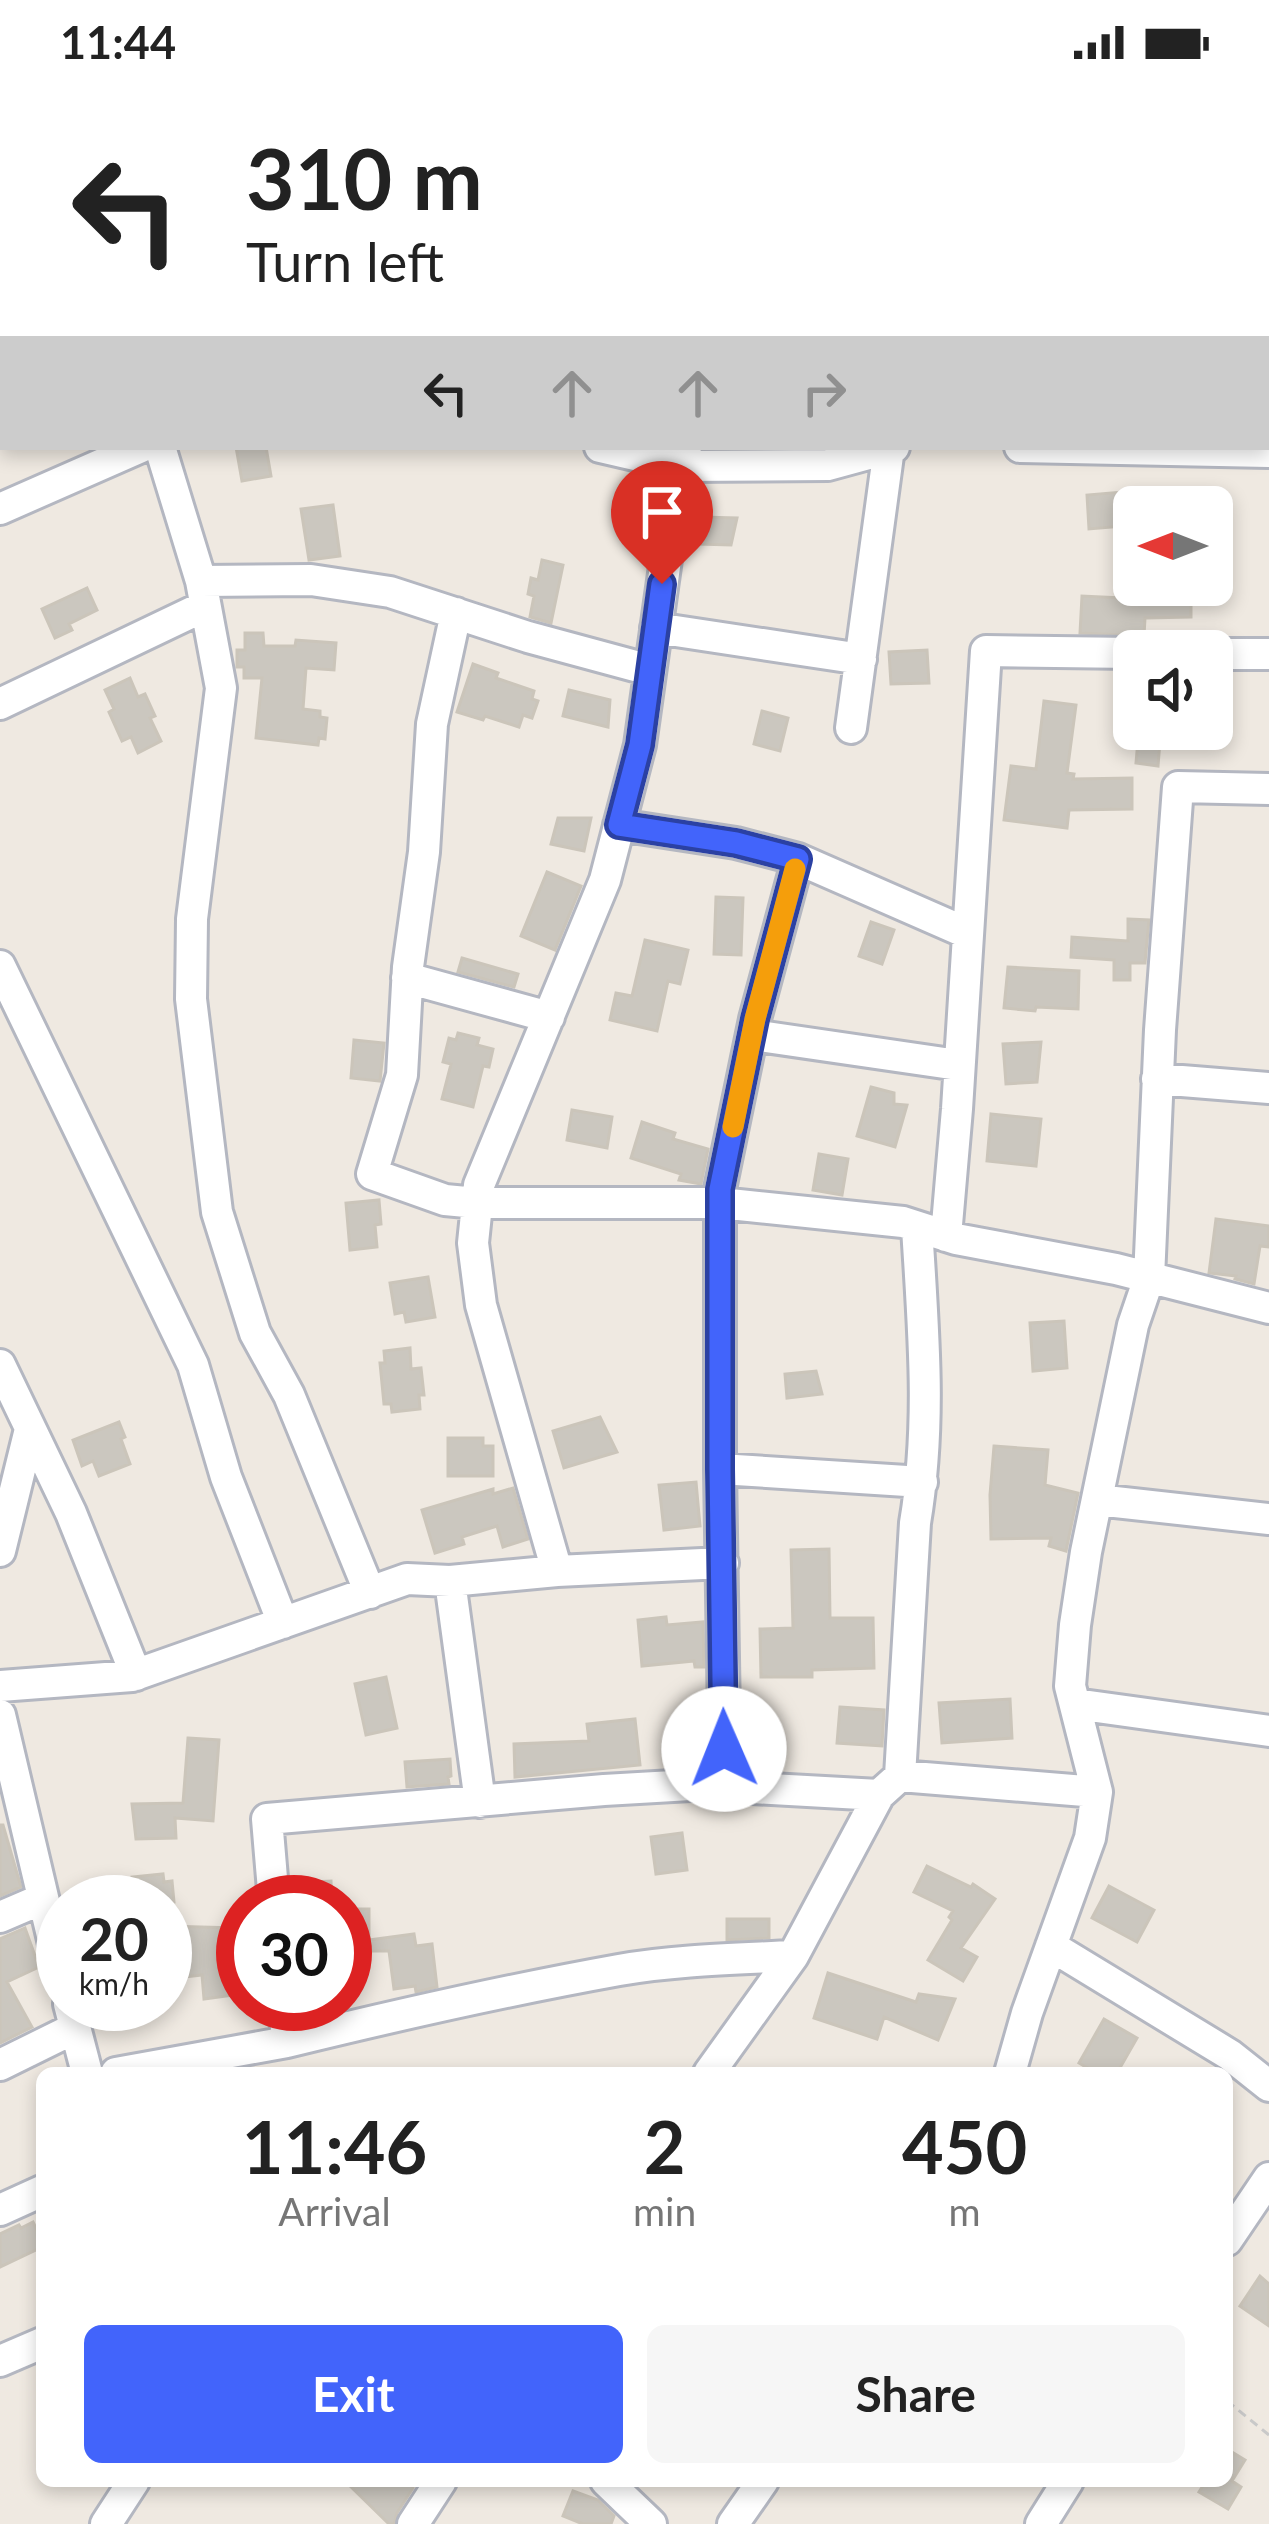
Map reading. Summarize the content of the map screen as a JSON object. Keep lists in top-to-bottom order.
{
  "north": "left",
  "page": {
    "status": "11:44",
    "turn": ["310 m", "Turn left"],
    "speed": "20 km/h",
    "limit": "30",
    "eta": [
      "11:46",
      "Arrival",
      "2",
      "min",
      "450",
      "m"
    ],
    "buttons": ["Exit", "Share"]
  }
}
